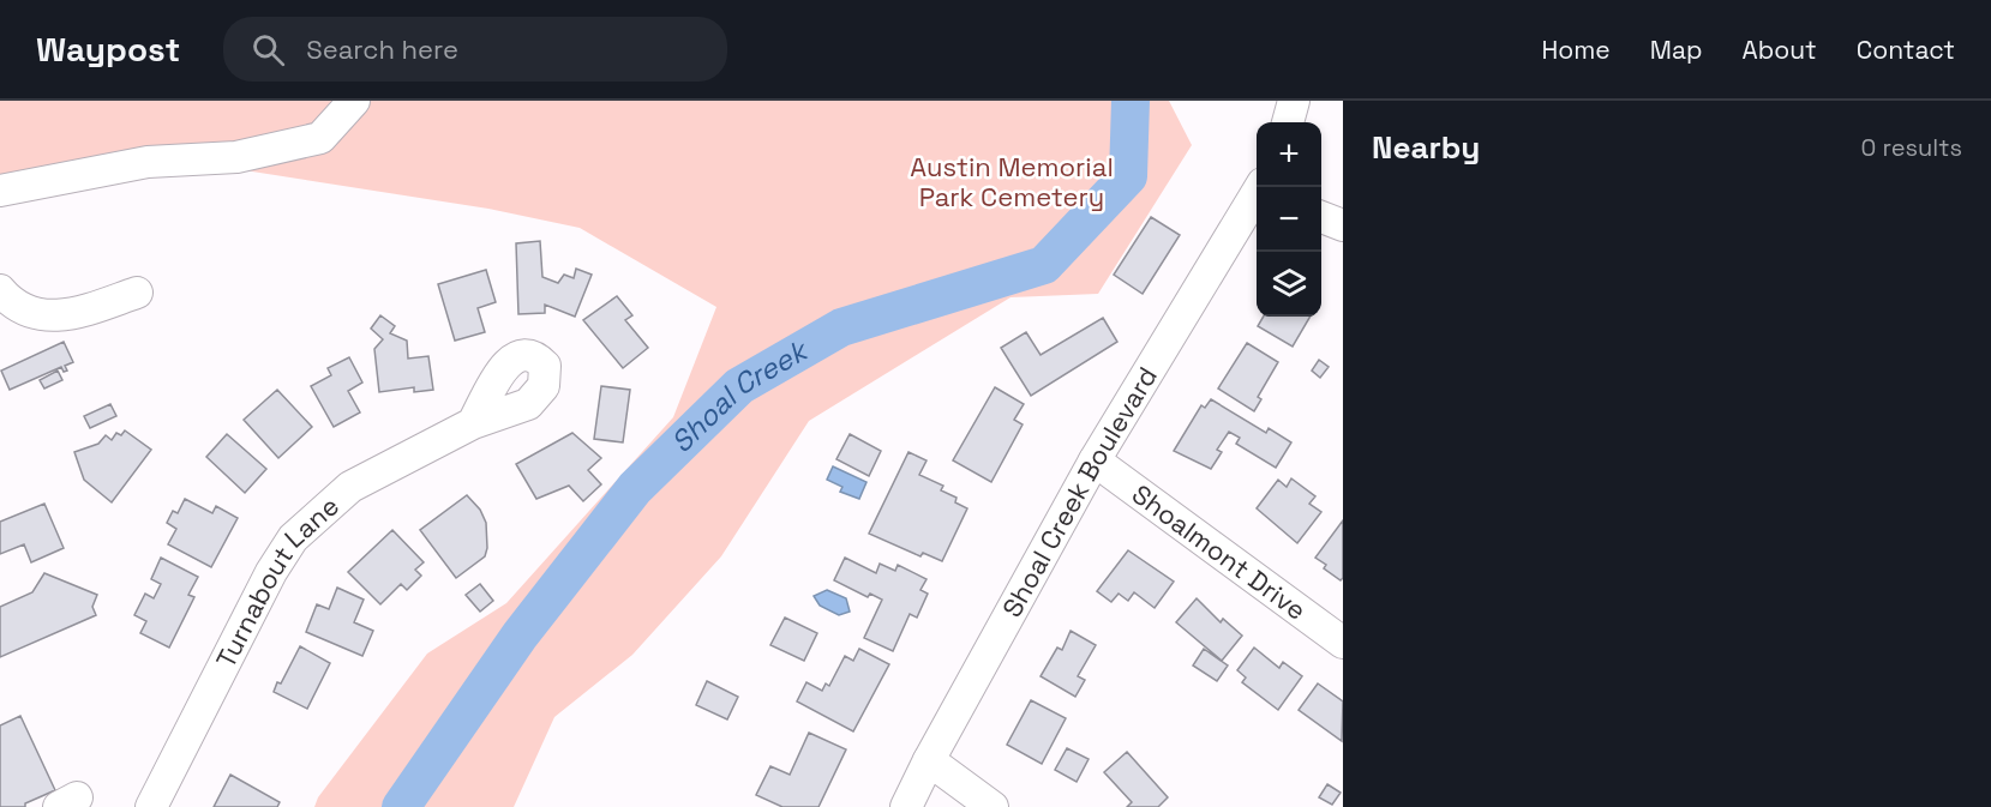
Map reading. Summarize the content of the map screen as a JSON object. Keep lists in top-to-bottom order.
{
  "streets": {
    "street": ["Shoal Creek Boulevard", "Shoalmont Drive", "Turnabout Lane"]
  },
  "crossings": [
    ["Shoal Creek Boulevard", "Shoalmont Drive"]
  ],
  "water": ["Shoal Creek"],
  "parks": ["Austin Memorial Park Cemetery"],
  "page": {
    "header": "Waypost",
    "search": "Search here",
    "nav": [
      "Home",
      "Map",
      "About",
      "Contact"
    ],
    "heading": ["Nearby", "0 results"],
    "map_buttons": ["+", "−"]
  }
}
